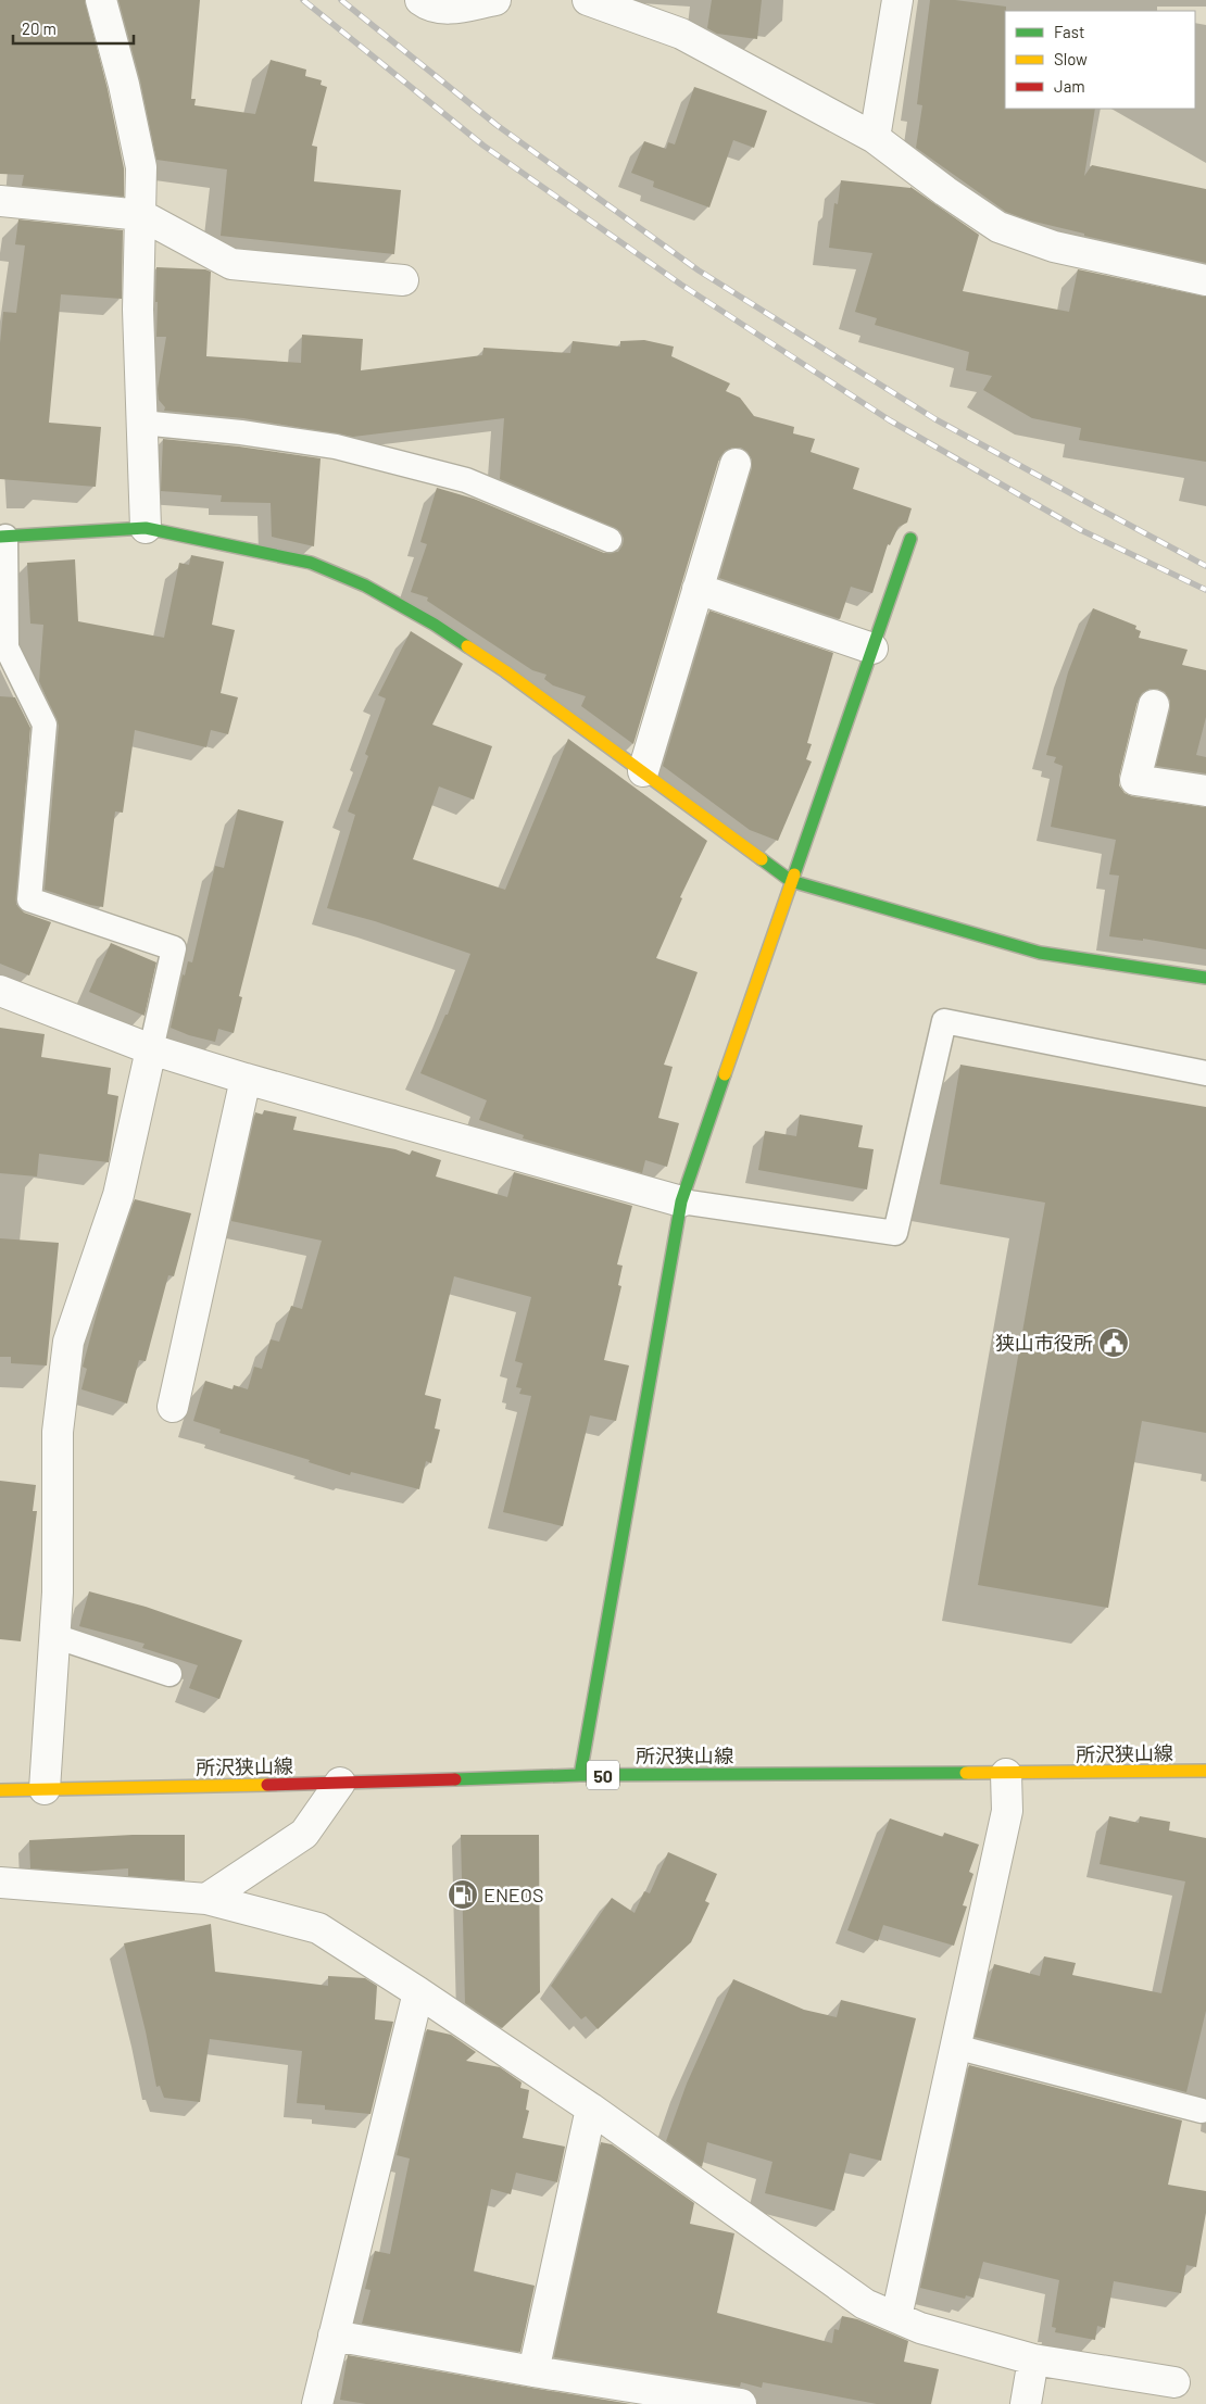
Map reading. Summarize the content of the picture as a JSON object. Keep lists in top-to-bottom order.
{
  "streets": {
    "street": ["所沢狭山線", "50"]
  },
  "places": {
    "public building": ["狭山市役所"],
    "fuel station": ["ENEOS"]
  },
  "legend": ["Fast", "Slow", "Jam"],
  "scale_bar": "20 m"
}
